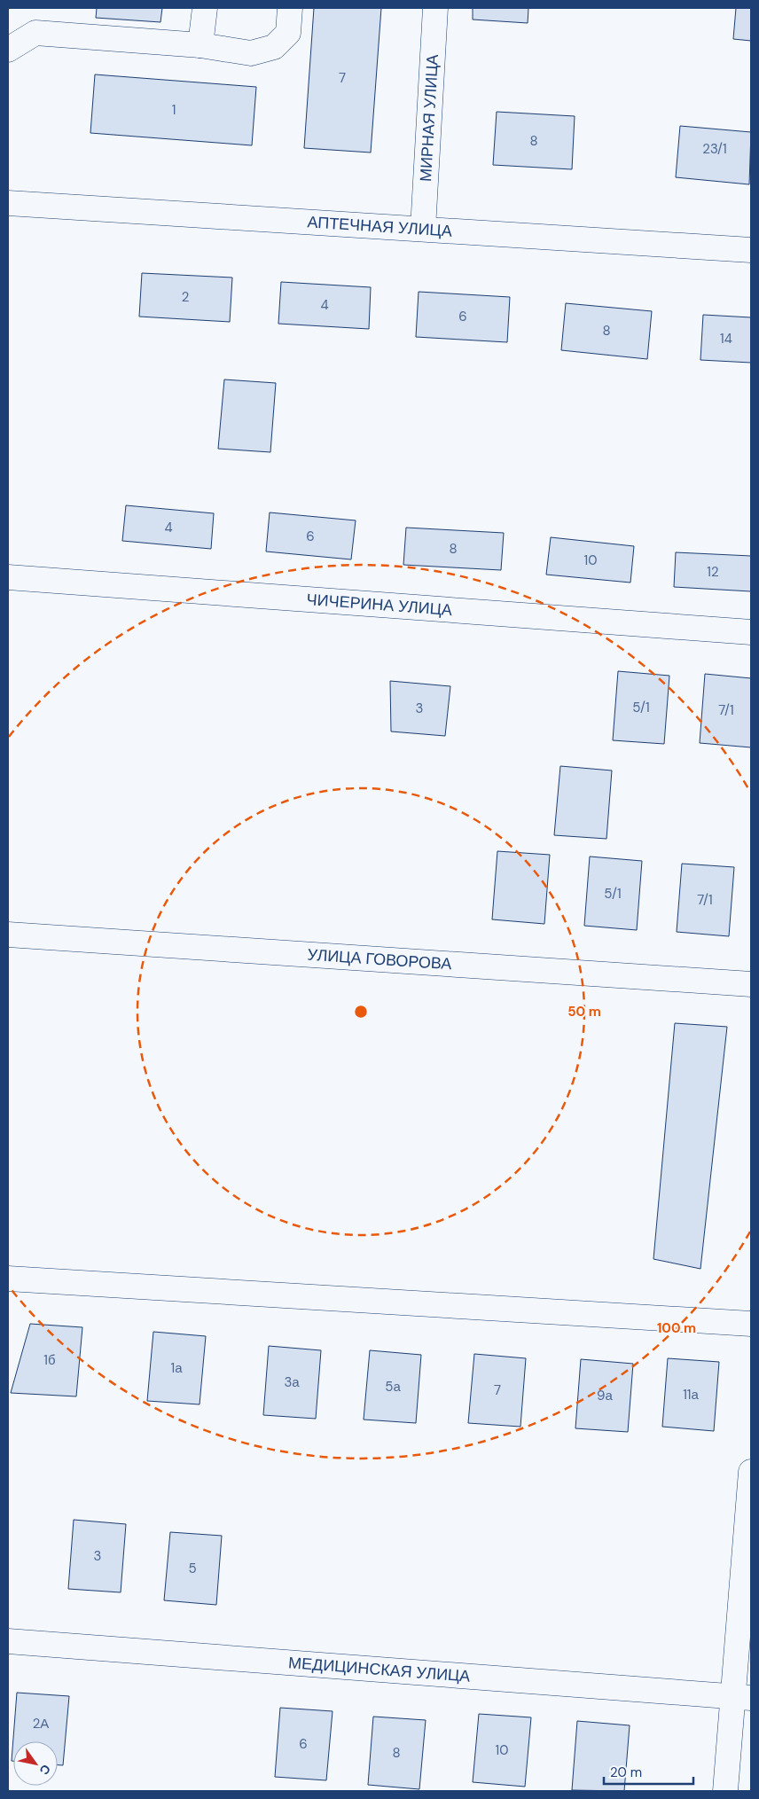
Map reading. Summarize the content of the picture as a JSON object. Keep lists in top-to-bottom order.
{
  "streets": {
    "street": [
      "МИРНАЯ УЛИЦА",
      "АПТЕЧНАЯ УЛИЦА",
      "ЧИЧЕРИНА УЛИЦА",
      "УЛИЦА ГОВОРОВА",
      "МЕДИЦИНСКАЯ УЛИЦА"
    ]
  },
  "crossings": [
    ["МИРНАЯ УЛИЦА", "АПТЕЧНАЯ УЛИЦА"]
  ],
  "house_numbers": [
    "7",
    "1",
    "8",
    "23/1",
    "2",
    "4",
    "6",
    "8",
    "14",
    "4",
    "6",
    "8",
    "10",
    "12",
    "5/1",
    "3",
    "7/1",
    "5/1",
    "7/1",
    "1б",
    "1а",
    "3а",
    "5а",
    "7",
    "11а",
    "9а",
    "3",
    "5",
    "2А",
    "6",
    "10",
    "8"
  ],
  "scale_bar": "20 m",
  "north": "bottom right",
  "rings": ["50 m", "100 m"]
}
